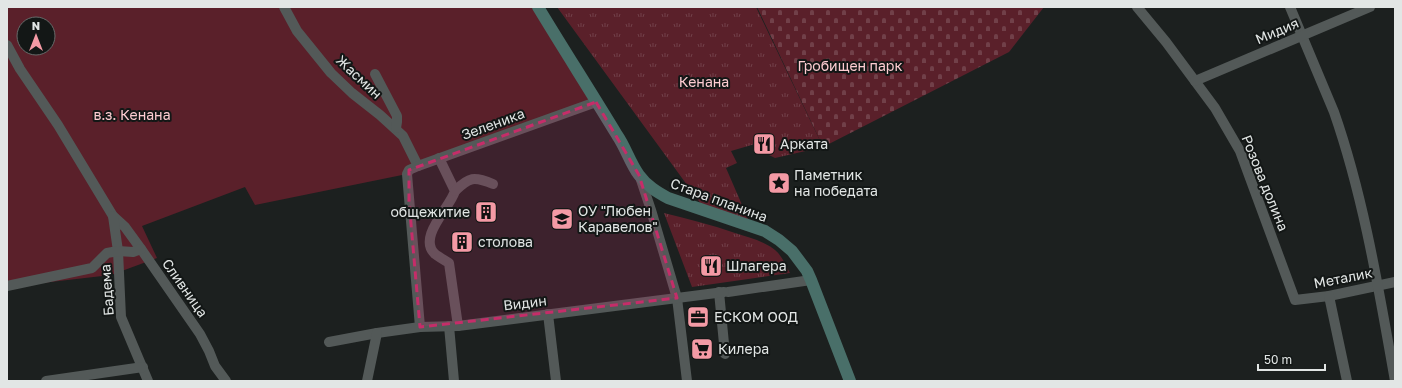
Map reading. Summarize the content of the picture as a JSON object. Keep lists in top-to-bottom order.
{
  "streets": {
    "main road": ["Стара планина"],
    "street": [
      "Мидия",
      "Жасмин",
      "Зеленика",
      "Розова долина",
      "Металик",
      "Сливница",
      "Бадема",
      "Видин"
    ]
  },
  "crossings": [
    ["Мидия", "Розова долина"],
    ["Жасмин", "Зеленика"],
    ["Зеленика", "Стара планина"],
    ["Зеленика", "Видин"],
    ["Розова долина", "Металик"],
    ["Стара планина", "Видин"],
    ["Сливница", "Бадема"]
  ],
  "parks": ["Гробищен парк", "Кенана", "в.з. Кенана"],
  "places": {
    "restaurant": ["Арката", "Шлагера"],
    "place": ["Паметник на победата"],
    "building": ["общежитие", "столова"],
    "school or university": ["ОУ \"Любен Каравелов\""],
    "office": ["ЕСКОМ ООД"],
    "supermarket": ["Килера"]
  },
  "scale_bar": "50 m",
  "north": "top"
}
